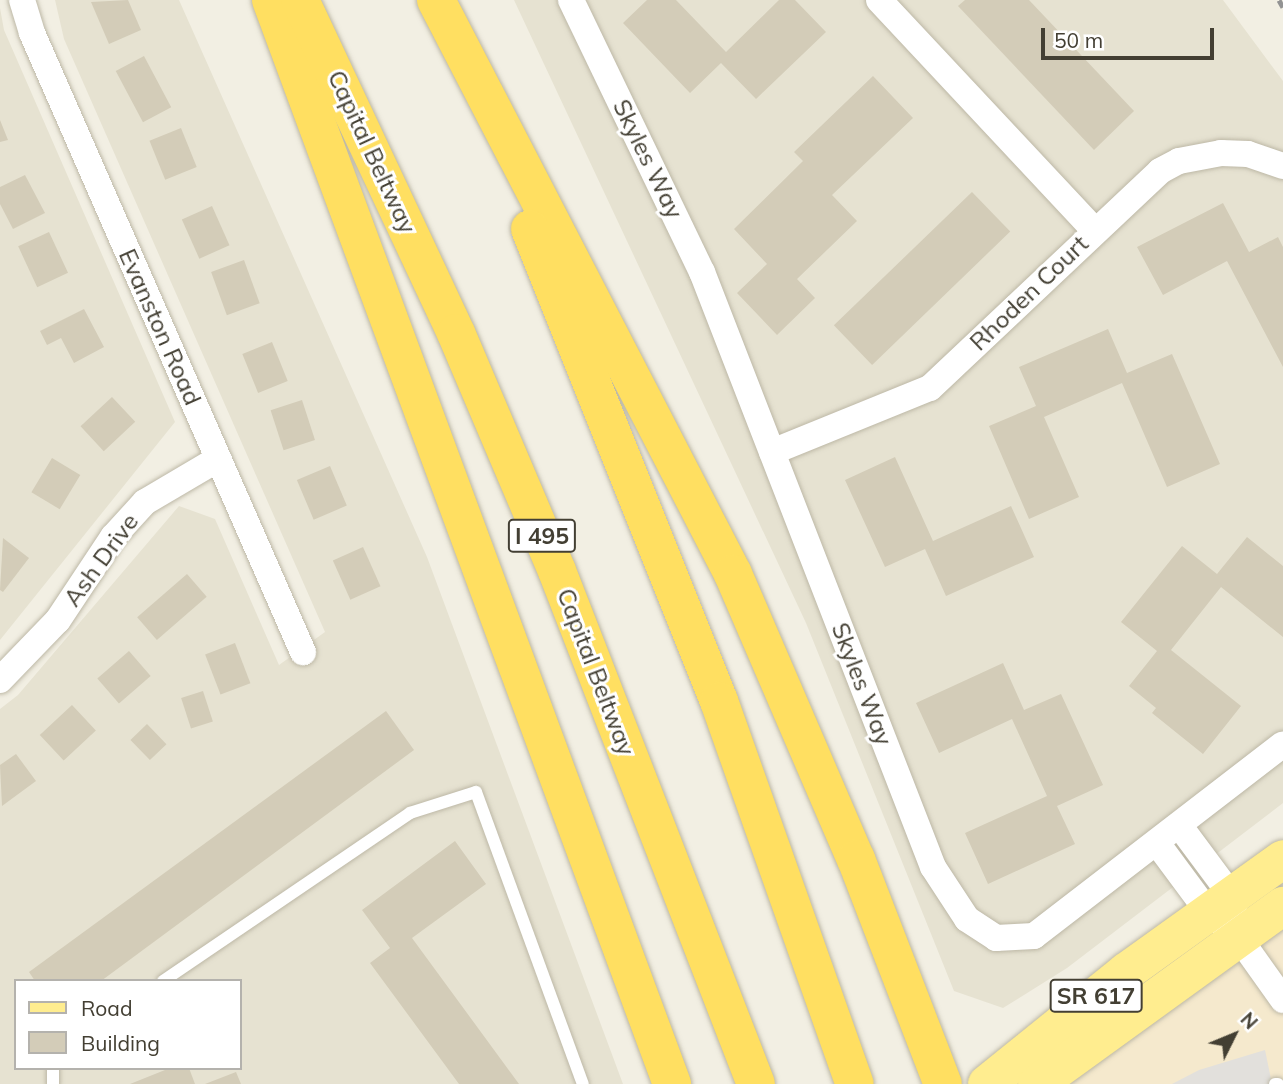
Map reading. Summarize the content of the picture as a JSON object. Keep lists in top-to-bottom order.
{
  "streets": {
    "highway": ["Capital Beltway", "I 495"],
    "main road": ["SR 617"],
    "street": [
      "Skyles Way",
      "Rhoden Court",
      "Evanston Road",
      "Ash Drive"
    ]
  },
  "crossings": [
    ["Skyles Way", "Rhoden Court"],
    ["Evanston Road", "Ash Drive"]
  ],
  "legend": ["Road", "Building"],
  "scale_bar": "50 m",
  "north": "top right"
}
